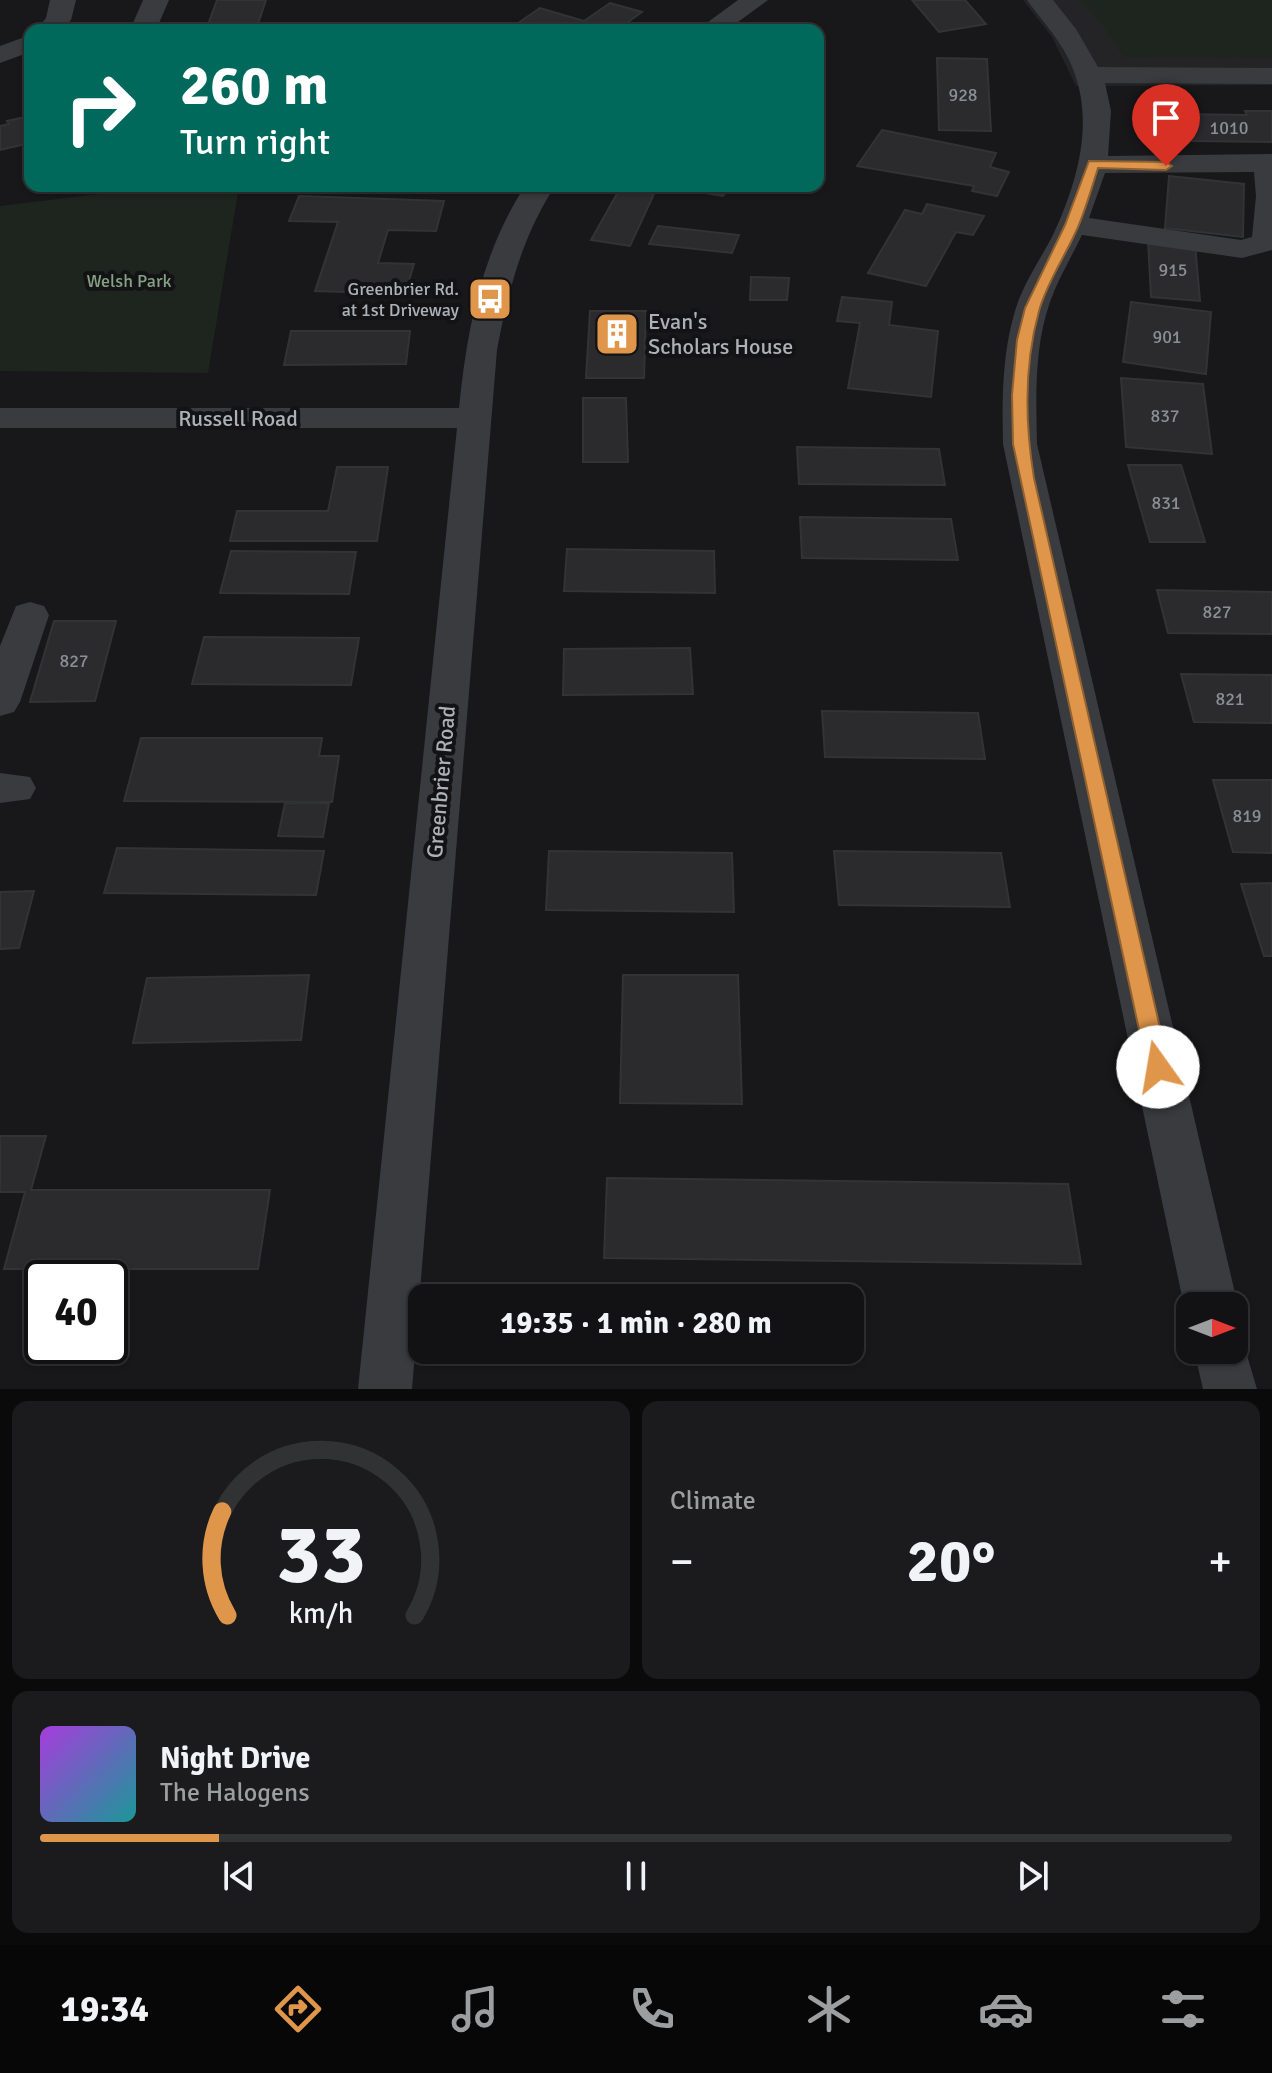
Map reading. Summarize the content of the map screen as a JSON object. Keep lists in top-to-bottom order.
{
  "streets": {
    "street": ["Russell Road", "Greenbrier Road"]
  },
  "crossings": [
    ["Russell Road", "Greenbrier Road"]
  ],
  "parks": ["Welsh Park"],
  "places": {
    "bus stop": ["Greenbrier Rd. at 1st Driveway"],
    "building": ["Evan's Scholars House"]
  },
  "house_numbers": [
    "928",
    "1010",
    "915",
    "901",
    "837",
    "831",
    "827",
    "827",
    "821",
    "819"
  ],
  "north": "right",
  "page": {
    "turn": ["260 m", "Turn right"],
    "limit": "40",
    "trip": "19:35 · 1 min · 280 m",
    "tile": "Climate",
    "heat": ["−", "20°", "+"],
    "song": ["Night Drive", "The Halogens"],
    "tabs": "19:34",
    "gauge": ["33", "km/h"]
  }
}
